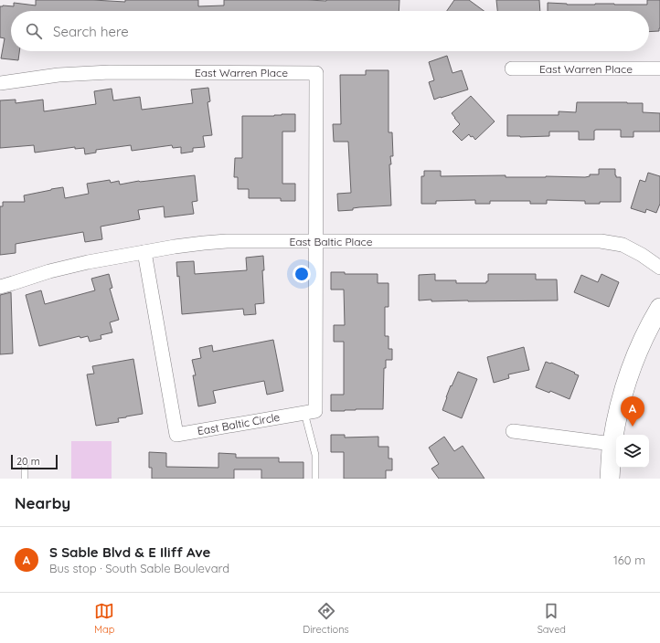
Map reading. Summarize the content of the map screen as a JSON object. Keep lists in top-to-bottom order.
{
  "streets": {
    "street": ["East Warren Place", "East Baltic Place", "East Baltic Circle"]
  },
  "crossings": [
    ["East Warren Place", "East Baltic Place"],
    ["East Warren Place", "East Baltic Circle"],
    ["East Baltic Place", "East Baltic Circle"]
  ],
  "scale_bar": "20 m",
  "page": {
    "search": "Search here",
    "pins": "A",
    "scale": "20 m",
    "heading": "Nearby",
    "list": [
      {
        "mark": "A",
        "name": "S Sable Blvd & E Iliff Ave",
        "note": "Bus stop · South Sable Boulevard",
        "value": "160 m"
      }
    ],
    "nav": ["Map", "Directions", "Saved"]
  }
}
